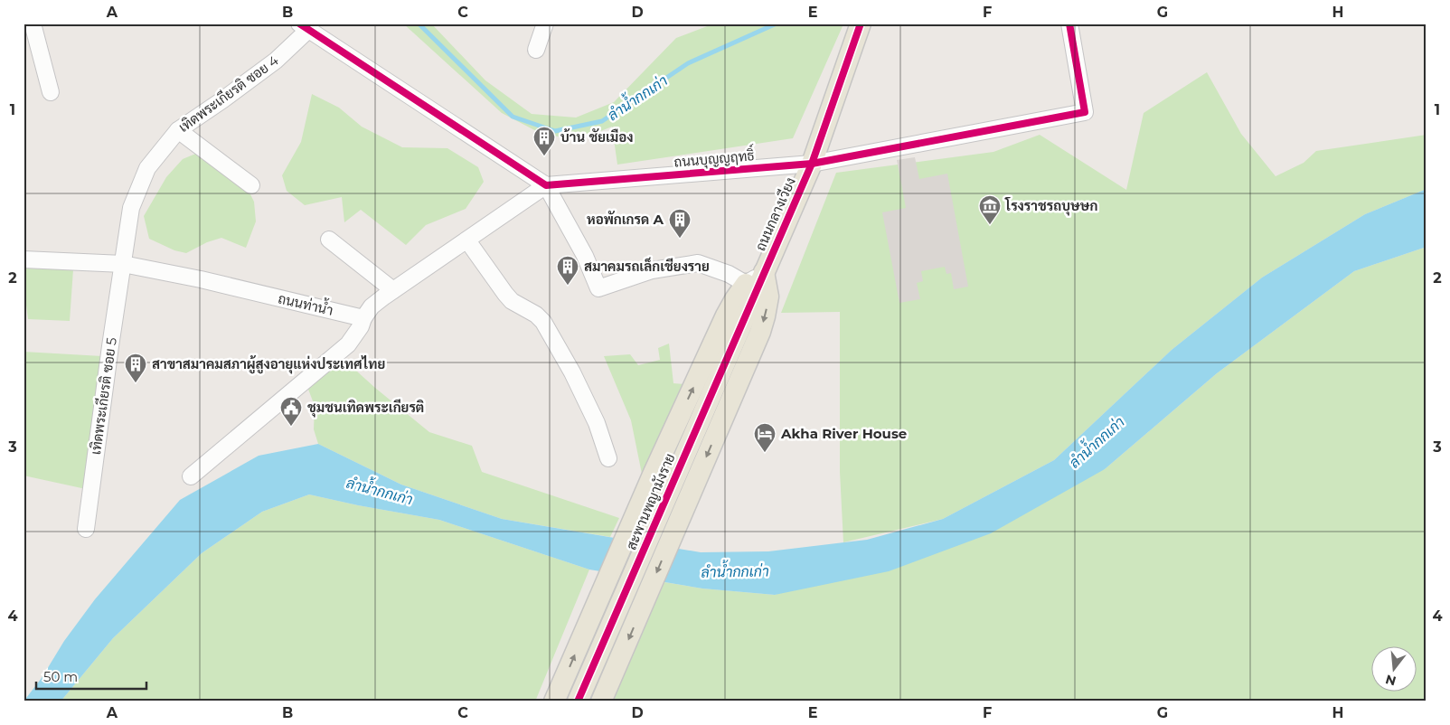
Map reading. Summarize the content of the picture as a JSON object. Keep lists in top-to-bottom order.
{
  "streets": {
    "main road": ["ถนนกลางเวียง", "สะพานพญามังราย"],
    "street": [
      "เทิดพระเกียรติ ซอย 4",
      "ถนนบุญญฤทธิ์",
      "ถนนท่าน้ำ",
      "เทิดพระเกียรติ ซอย 5"
    ]
  },
  "crossings": [
    ["เทิดพระเกียรติ ซอย 4", "ถนนท่าน้ำ"],
    ["เทิดพระเกียรติ ซอย 4", "เทิดพระเกียรติ ซอย 5"],
    ["ถนนบุญญฤทธิ์", "ถนนกลางเวียง"],
    ["ถนนกลางเวียง", "สะพานพญามังราย"],
    ["ถนนท่าน้ำ", "เทิดพระเกียรติ ซอย 5"]
  ],
  "water": ["ลำน้ำกกเก่า"],
  "places": {
    "building": [
      "บ้าน ชัยเมือง",
      "หอพักเกรด A",
      "สมาคมรถเล็กเชียงราย",
      "สาขาสมาคมสภาผู้สูงอายุแห่งประเทศไทย"
    ],
    "museum": ["โรงราชรถบุษษก"],
    "public building": ["ชุมชนเทิดพระเกียรติ"],
    "hotel": ["Akha River House"]
  },
  "scale_bar": "50 m",
  "north": "bottom",
  "grid": {
    "columns": [
      "A",
      "B",
      "C",
      "D",
      "E",
      "F",
      "G",
      "H"
    ],
    "rows": [
      "1",
      "2",
      "3",
      "4"
    ]
  }
}
